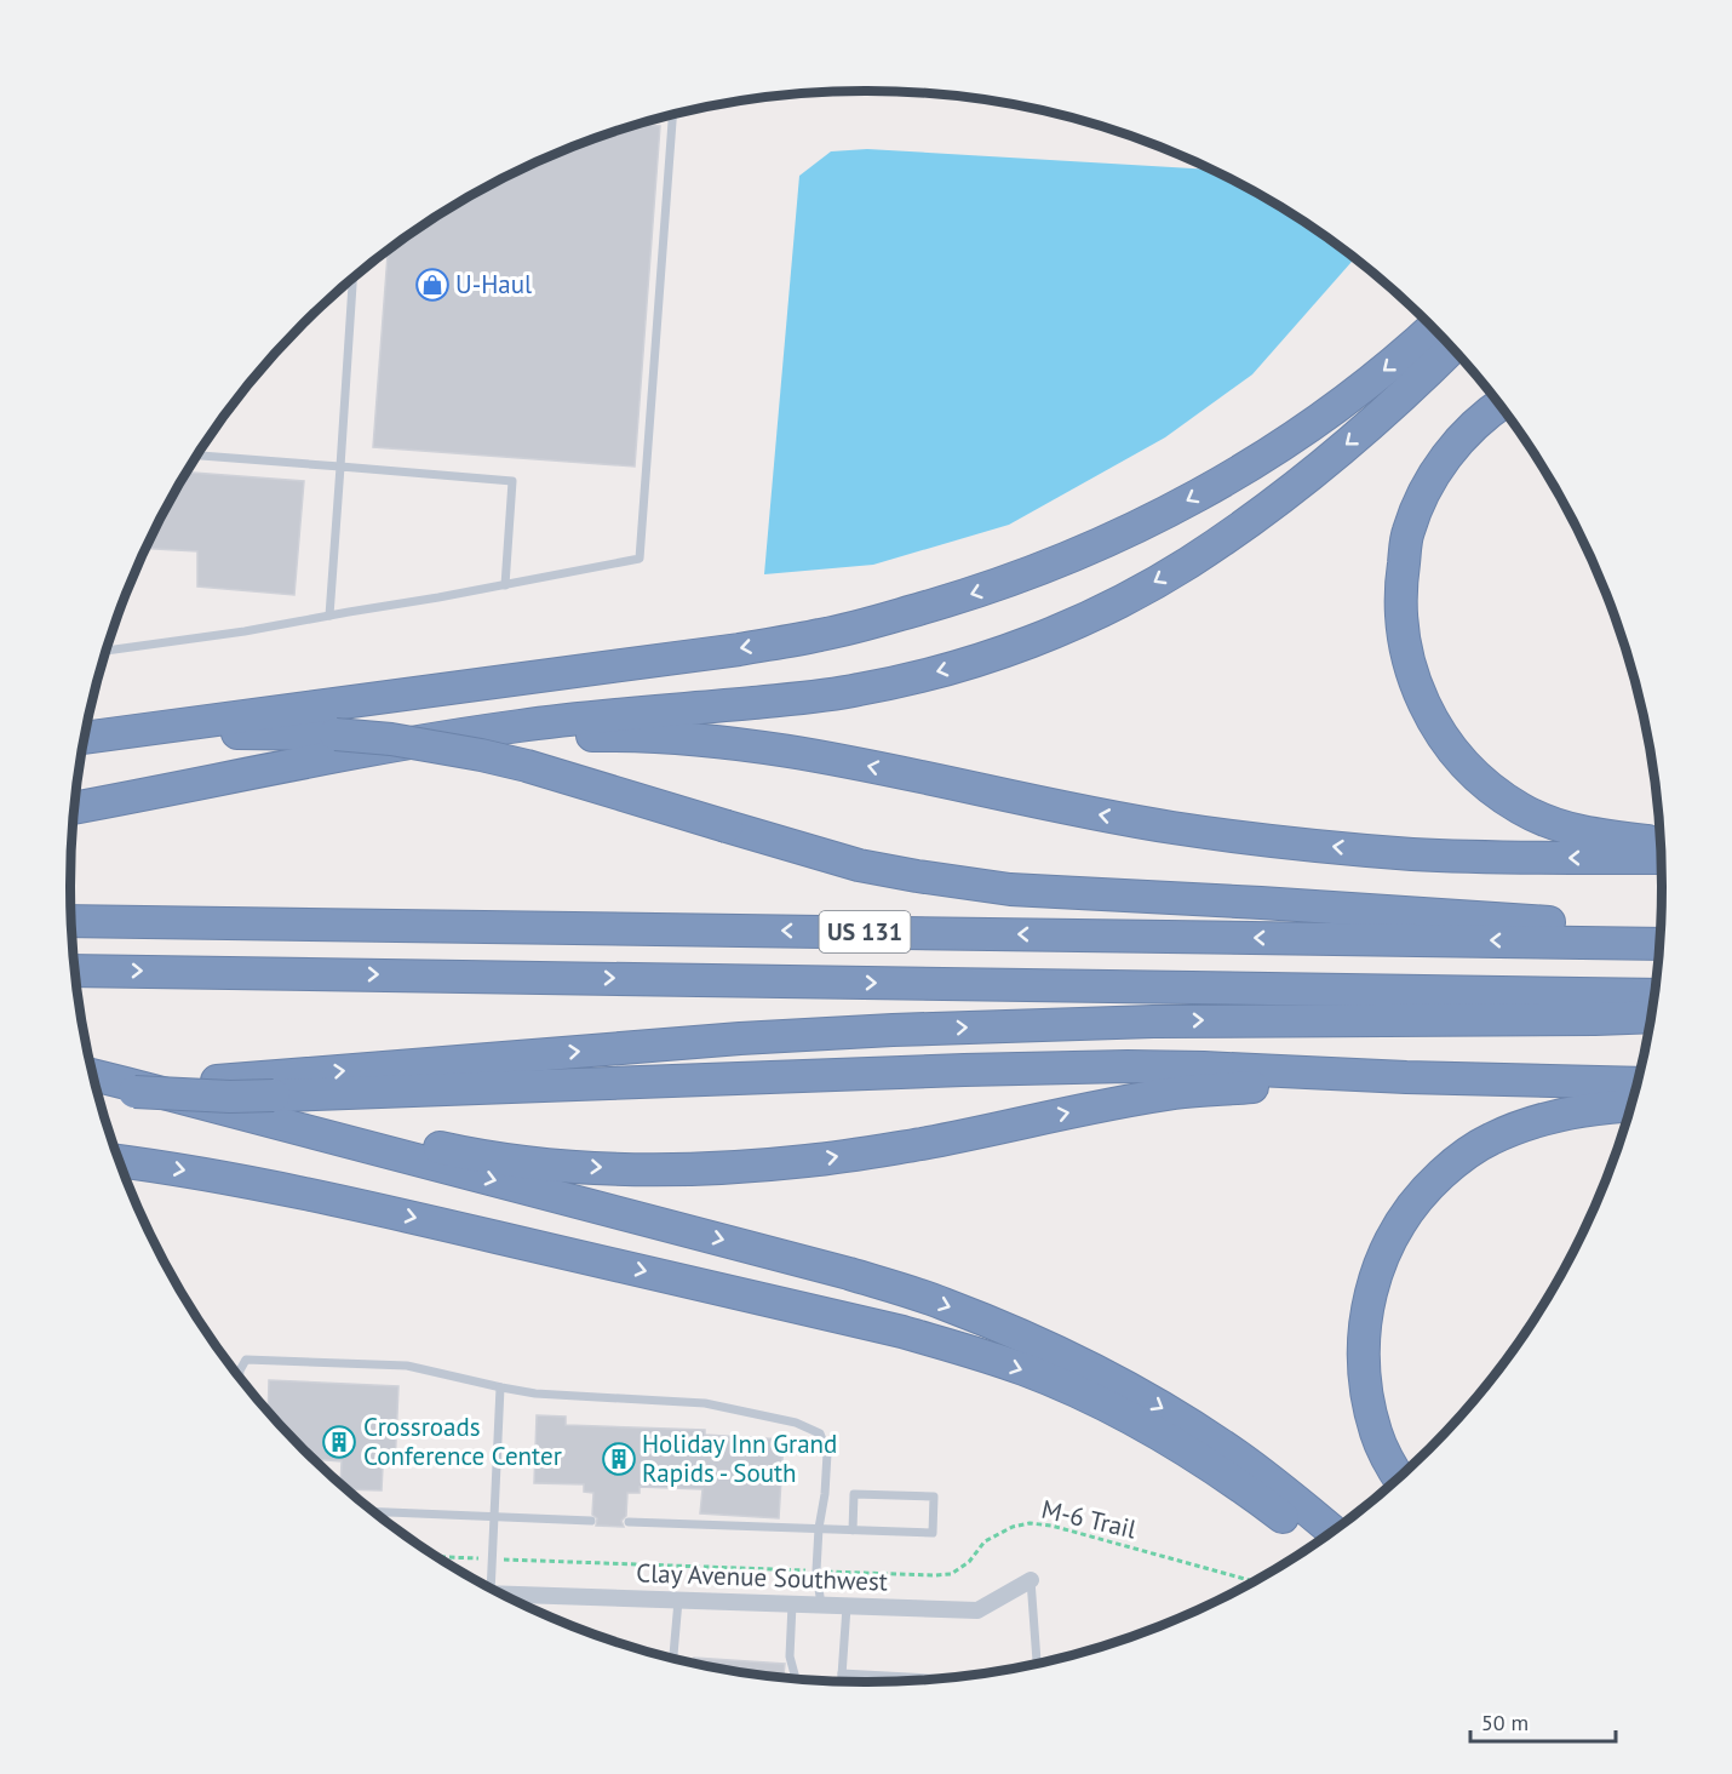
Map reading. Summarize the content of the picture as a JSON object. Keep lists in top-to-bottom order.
{
  "streets": {
    "highway": ["US 131"],
    "street": ["Clay Avenue Southwest"],
    "path": ["M-6 Trail"]
  },
  "places": {
    "shop": ["U-Haul"],
    "building": ["Crossroads Conference Center", "Holiday Inn Grand Rapids - South"]
  },
  "scale_bar": "50 m"
}
